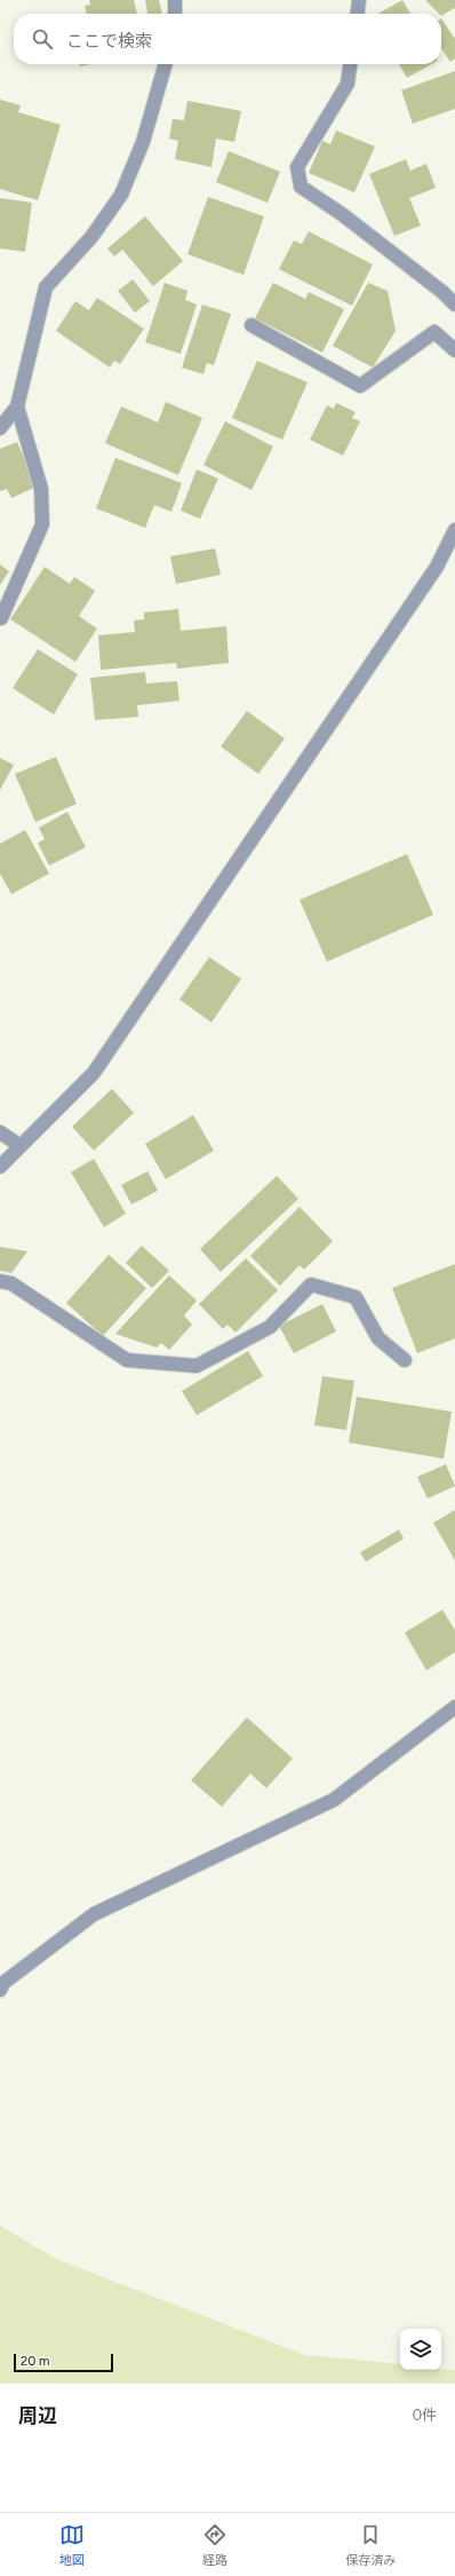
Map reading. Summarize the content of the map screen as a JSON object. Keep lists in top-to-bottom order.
{
  "scale_bar": "20 m",
  "page": {
    "search": "ここで検索",
    "scale": "20 m",
    "heading": ["周辺", "0件"],
    "nav": ["地図", "経路", "保存済み"]
  }
}
